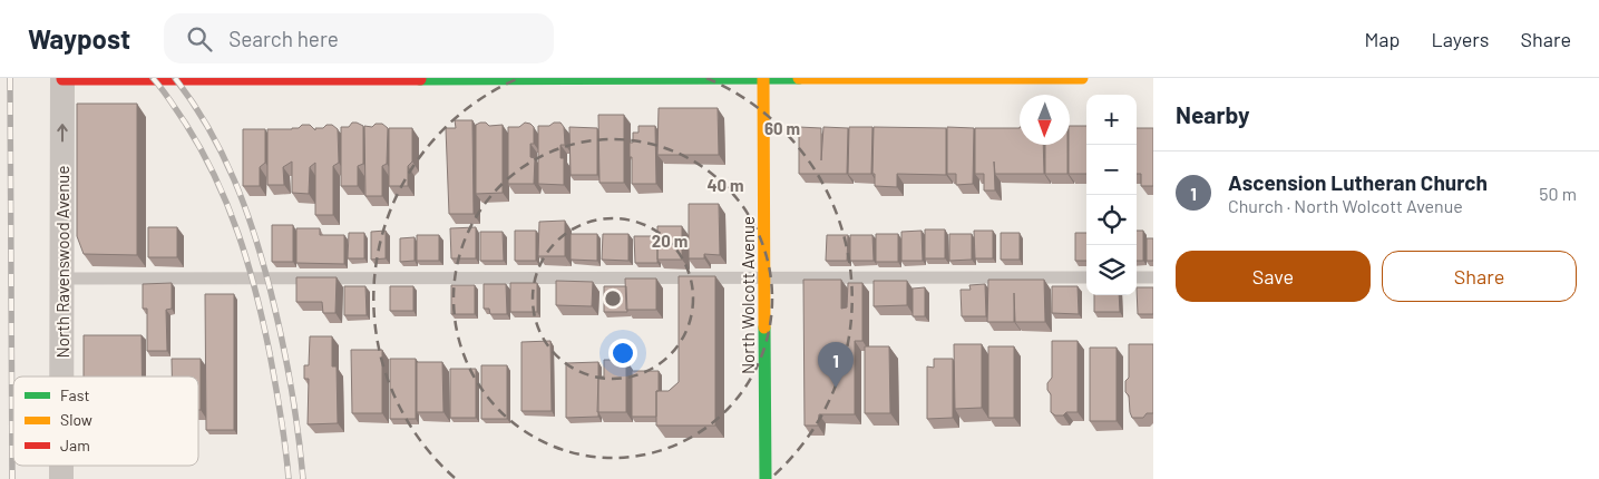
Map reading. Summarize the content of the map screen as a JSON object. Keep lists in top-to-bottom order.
{
  "streets": {
    "street": ["North Ravenswood Avenue", "North Wolcott Avenue"]
  },
  "one_way": ["North Ravenswood Avenue"],
  "legend": ["Fast", "Slow", "Jam"],
  "north": "bottom",
  "page": {
    "header": "Waypost",
    "search": "Search here",
    "nav": ["Map", "Layers", "Share"],
    "heading": "Nearby",
    "map_buttons": ["+", "−"],
    "list": [
      {
        "mark": "1",
        "name": "Ascension Lutheran Church",
        "note": "Church · North Wolcott Avenue",
        "value": "50 m"
      }
    ],
    "buttons": ["Save", "Share"],
    "pins": "1"
  },
  "rings": ["60 m", "40 m", "20 m"]
}
